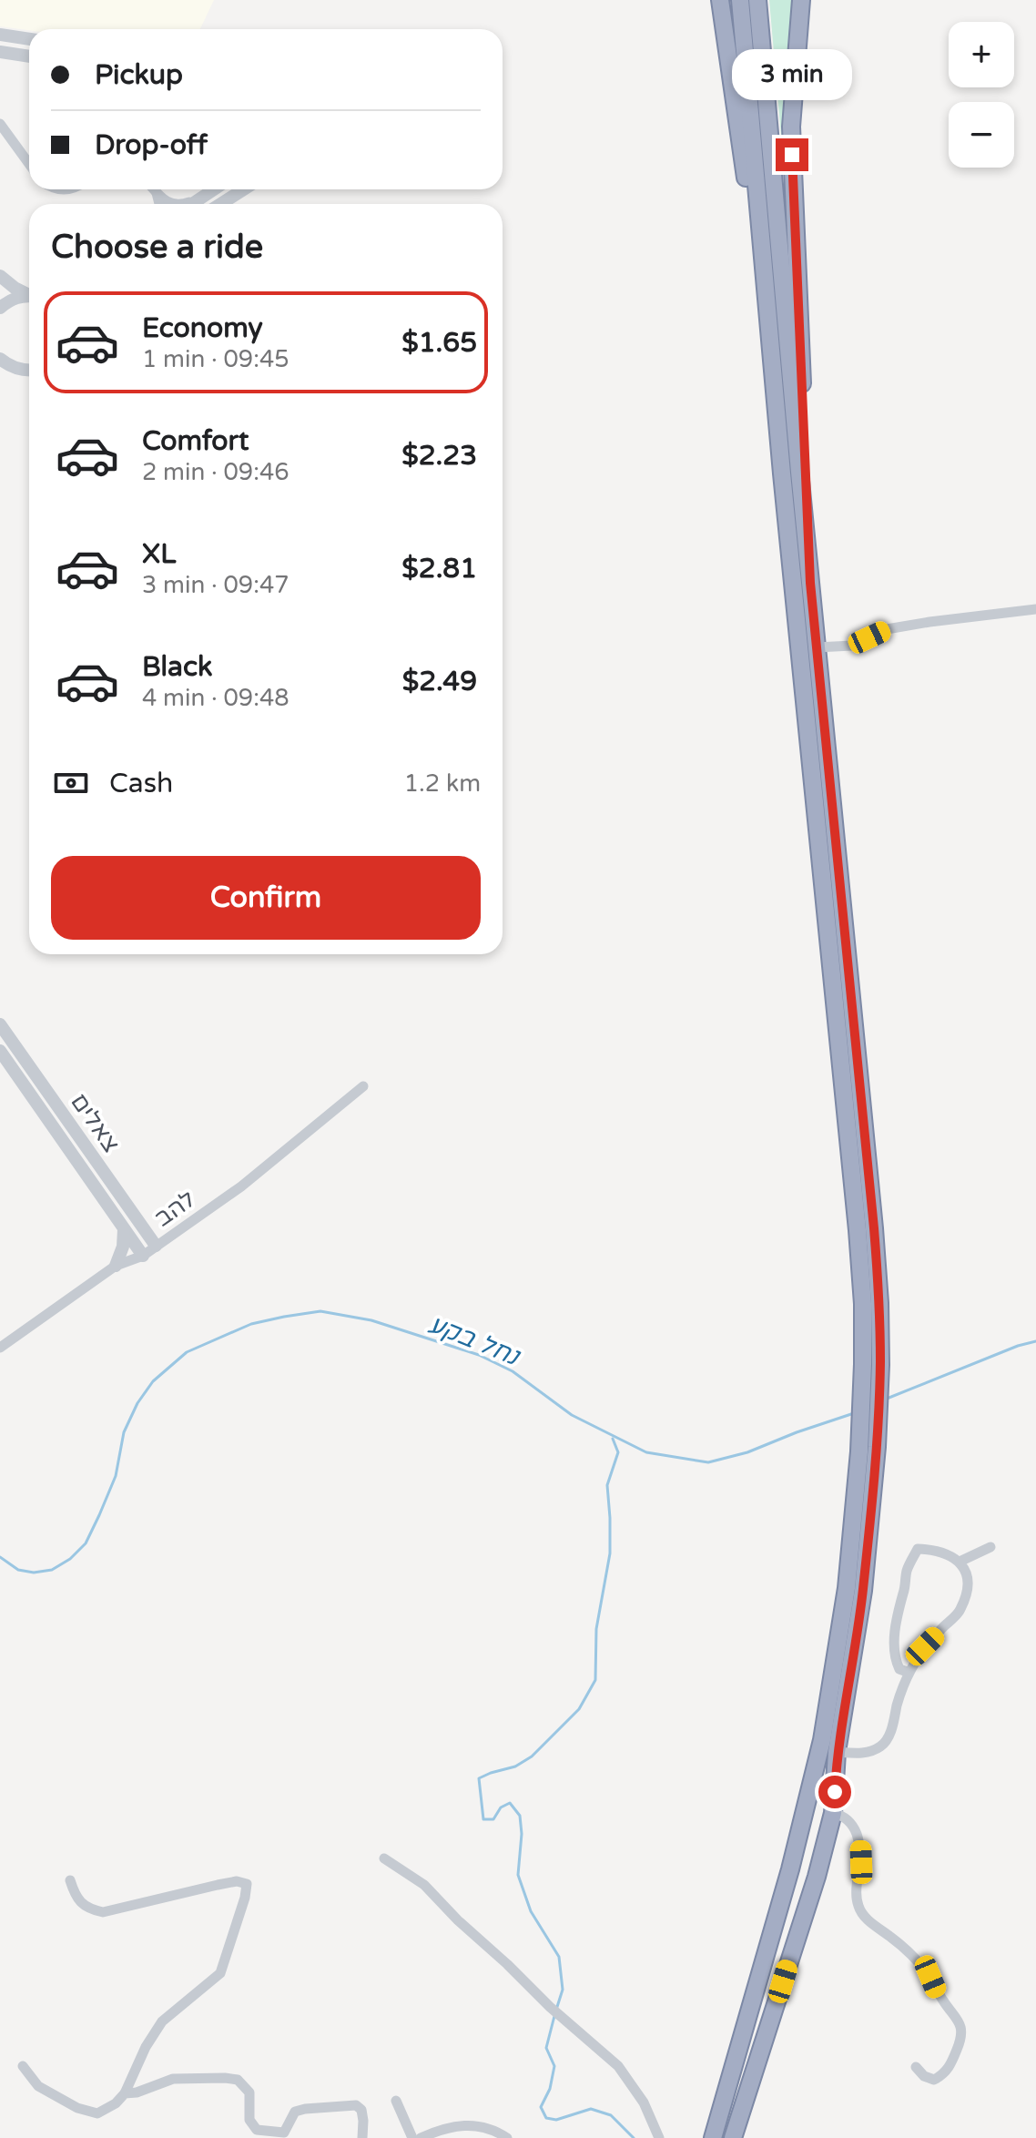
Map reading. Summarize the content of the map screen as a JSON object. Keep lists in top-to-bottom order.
{
  "streets": {
    "street": ["צאלים", "להב"]
  },
  "crossings": [
    ["צאלים", "להב"]
  ],
  "water": ["נחל בקע"],
  "page": {
    "map_buttons": ["+", "−"],
    "banner": ["Pickup", "Drop-off"],
    "bubble": "3 min",
    "heading": "Choose a ride",
    "list": [
      {
        "name": "Economy",
        "note": "1 min · 09:45",
        "value": "$1.65"
      },
      {
        "name": "Comfort",
        "note": "2 min · 09:46",
        "value": "$2.23"
      },
      {
        "name": "XL",
        "note": "3 min · 09:47",
        "value": "$2.81"
      },
      {
        "name": "Black",
        "note": "4 min · 09:48",
        "value": "$2.49"
      }
    ],
    "pay": ["Cash", "1.2 km"],
    "buttons": "Confirm"
  }
}
